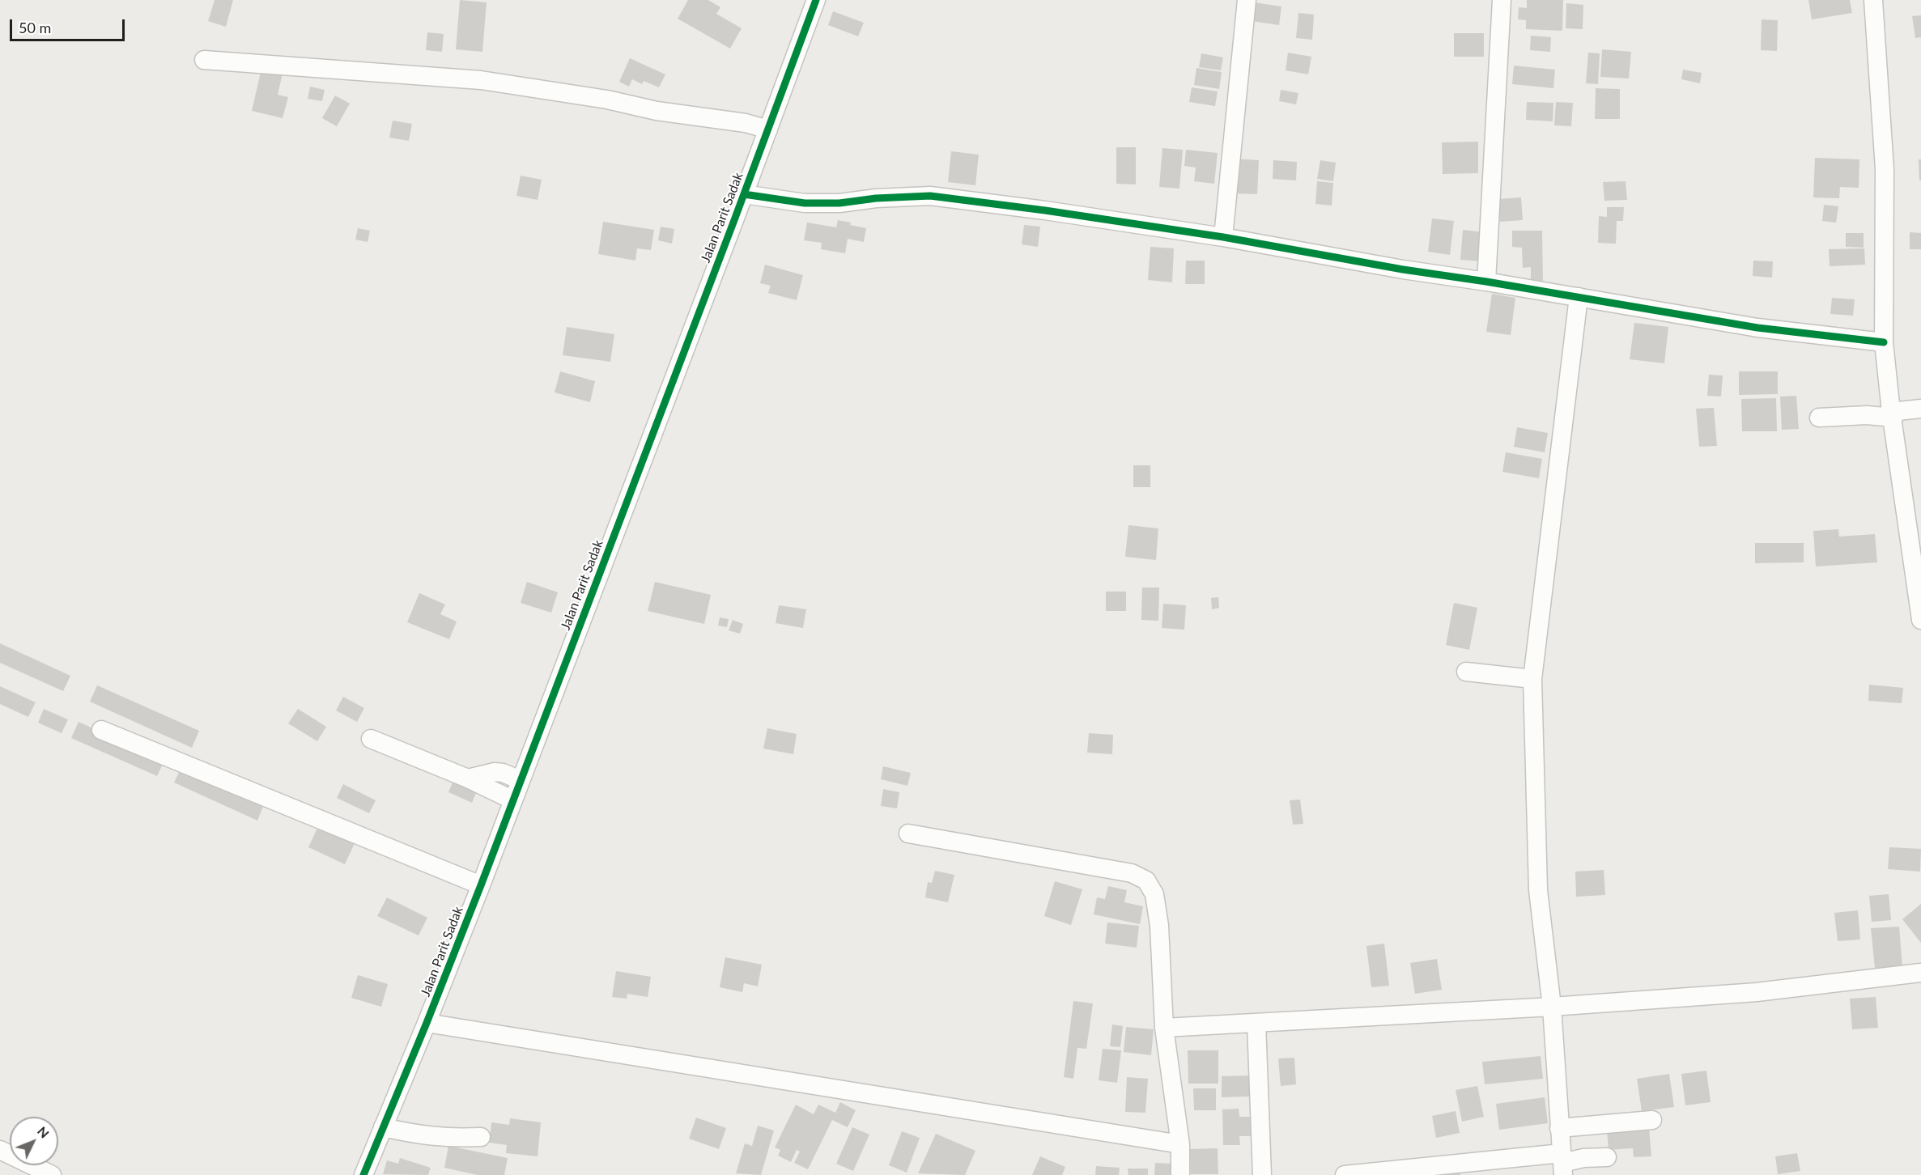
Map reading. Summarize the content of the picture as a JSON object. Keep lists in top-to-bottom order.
{
  "streets": {
    "street": ["Jalan Parit Sadak"]
  },
  "scale_bar": "50 m",
  "north": "top right"
}
